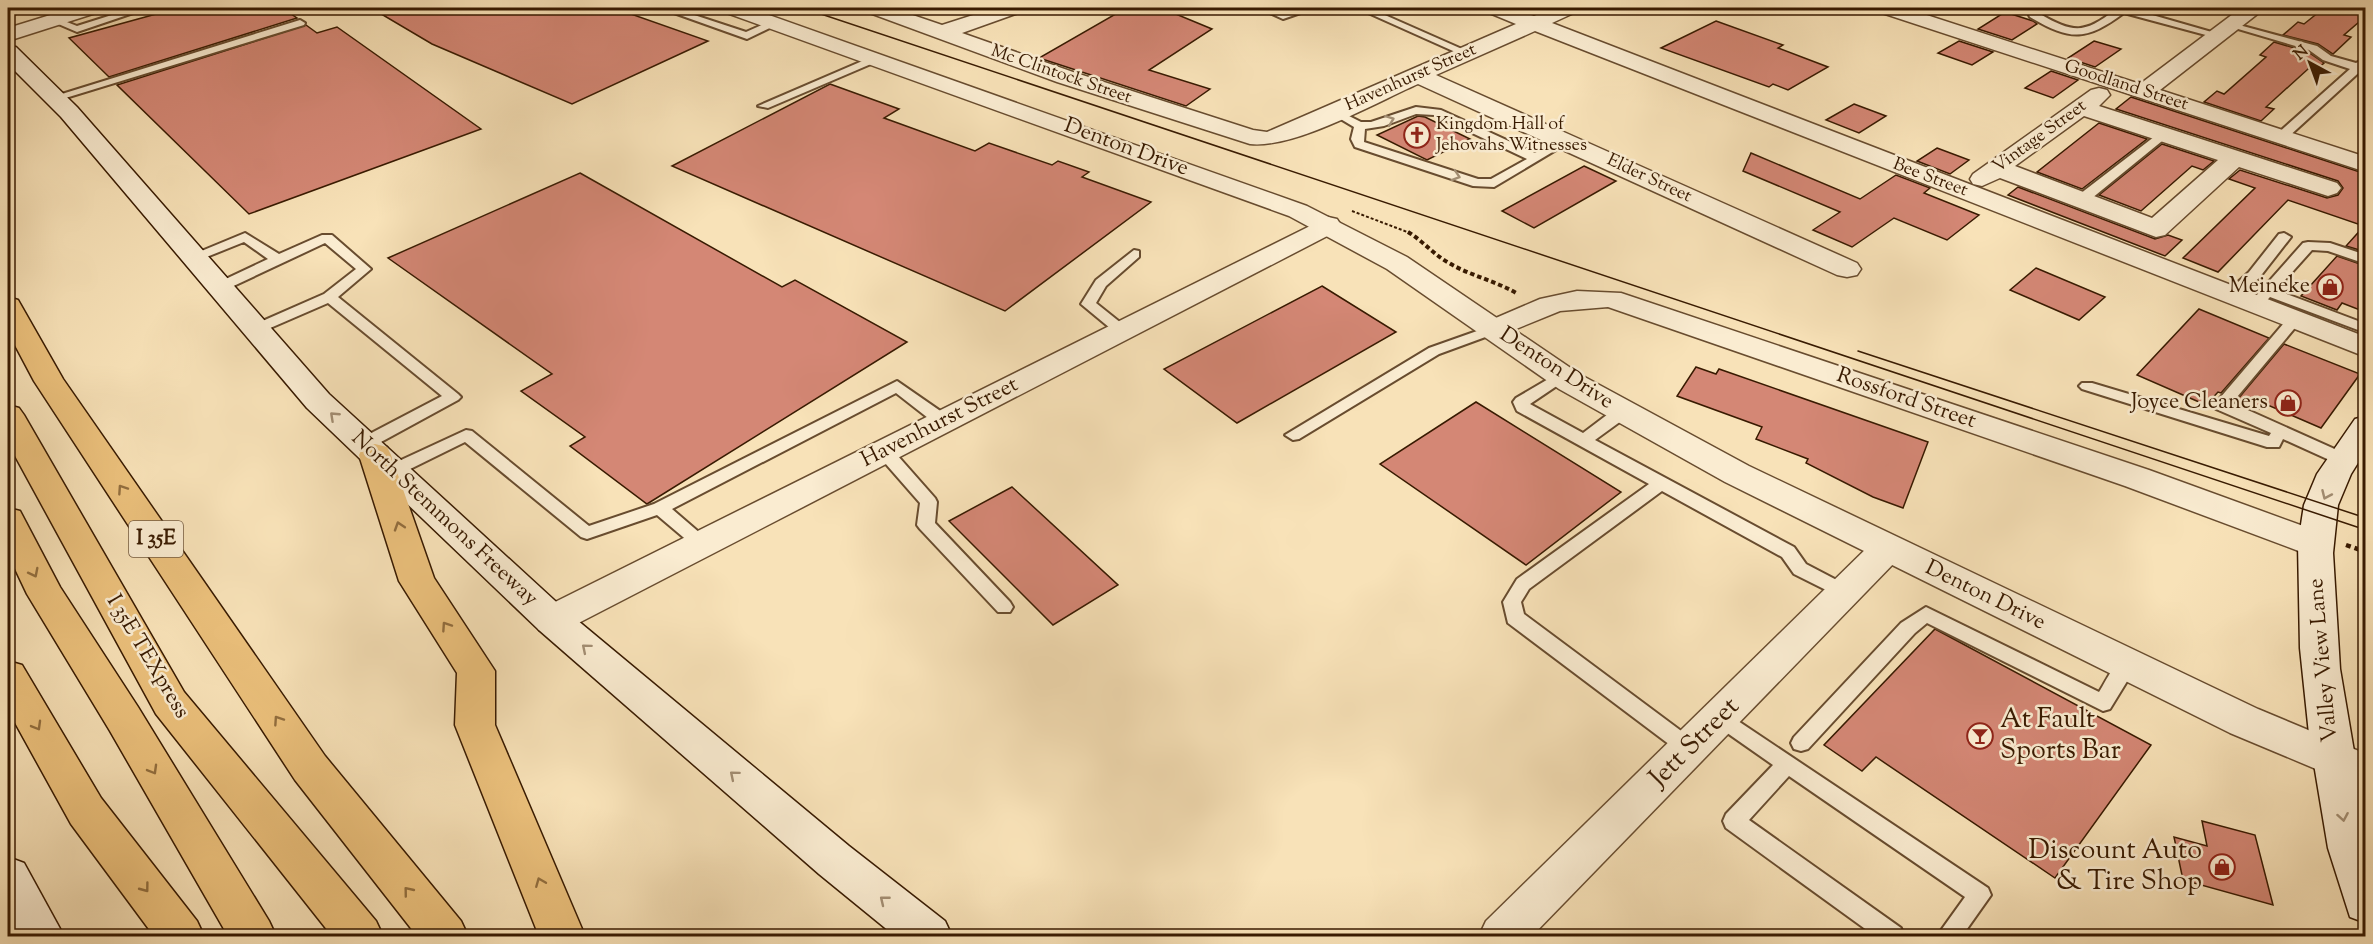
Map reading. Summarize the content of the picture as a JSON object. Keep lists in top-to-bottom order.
{
  "streets": {
    "highway": ["I 35E", "I 35E TEXpress"],
    "street": [
      "Mc Clintock Street",
      "Havenhurst Street",
      "Goodland Street",
      "Vintage Street",
      "Denton Drive",
      "Bee Street",
      "Elder Street",
      "Rossford Street",
      "North Stemmons Freeway",
      "Valley View Lane",
      "Jett Street"
    ]
  },
  "crossings": [
    ["Mc Clintock Street", "Havenhurst Street"],
    ["Havenhurst Street", "Denton Drive"],
    ["Havenhurst Street", "Bee Street"],
    ["Havenhurst Street", "Elder Street"],
    ["Havenhurst Street", "North Stemmons Freeway"],
    ["Goodland Street", "Vintage Street"],
    ["Vintage Street", "Bee Street"],
    ["Denton Drive", "Rossford Street"],
    ["Denton Drive", "Valley View Lane"],
    ["Denton Drive", "Jett Street"],
    ["Rossford Street", "Valley View Lane"]
  ],
  "one_way": ["North Stemmons Freeway", "Valley View Lane"],
  "places": {
    "church": ["Kingdom Hall of Jehovahs Witnesses"],
    "shop": ["Meineke", "Joyce Cleaners", "Discount Auto & Tire Shop"],
    "bar": ["At Fault Sports Bar"]
  },
  "north": "top left"
}
